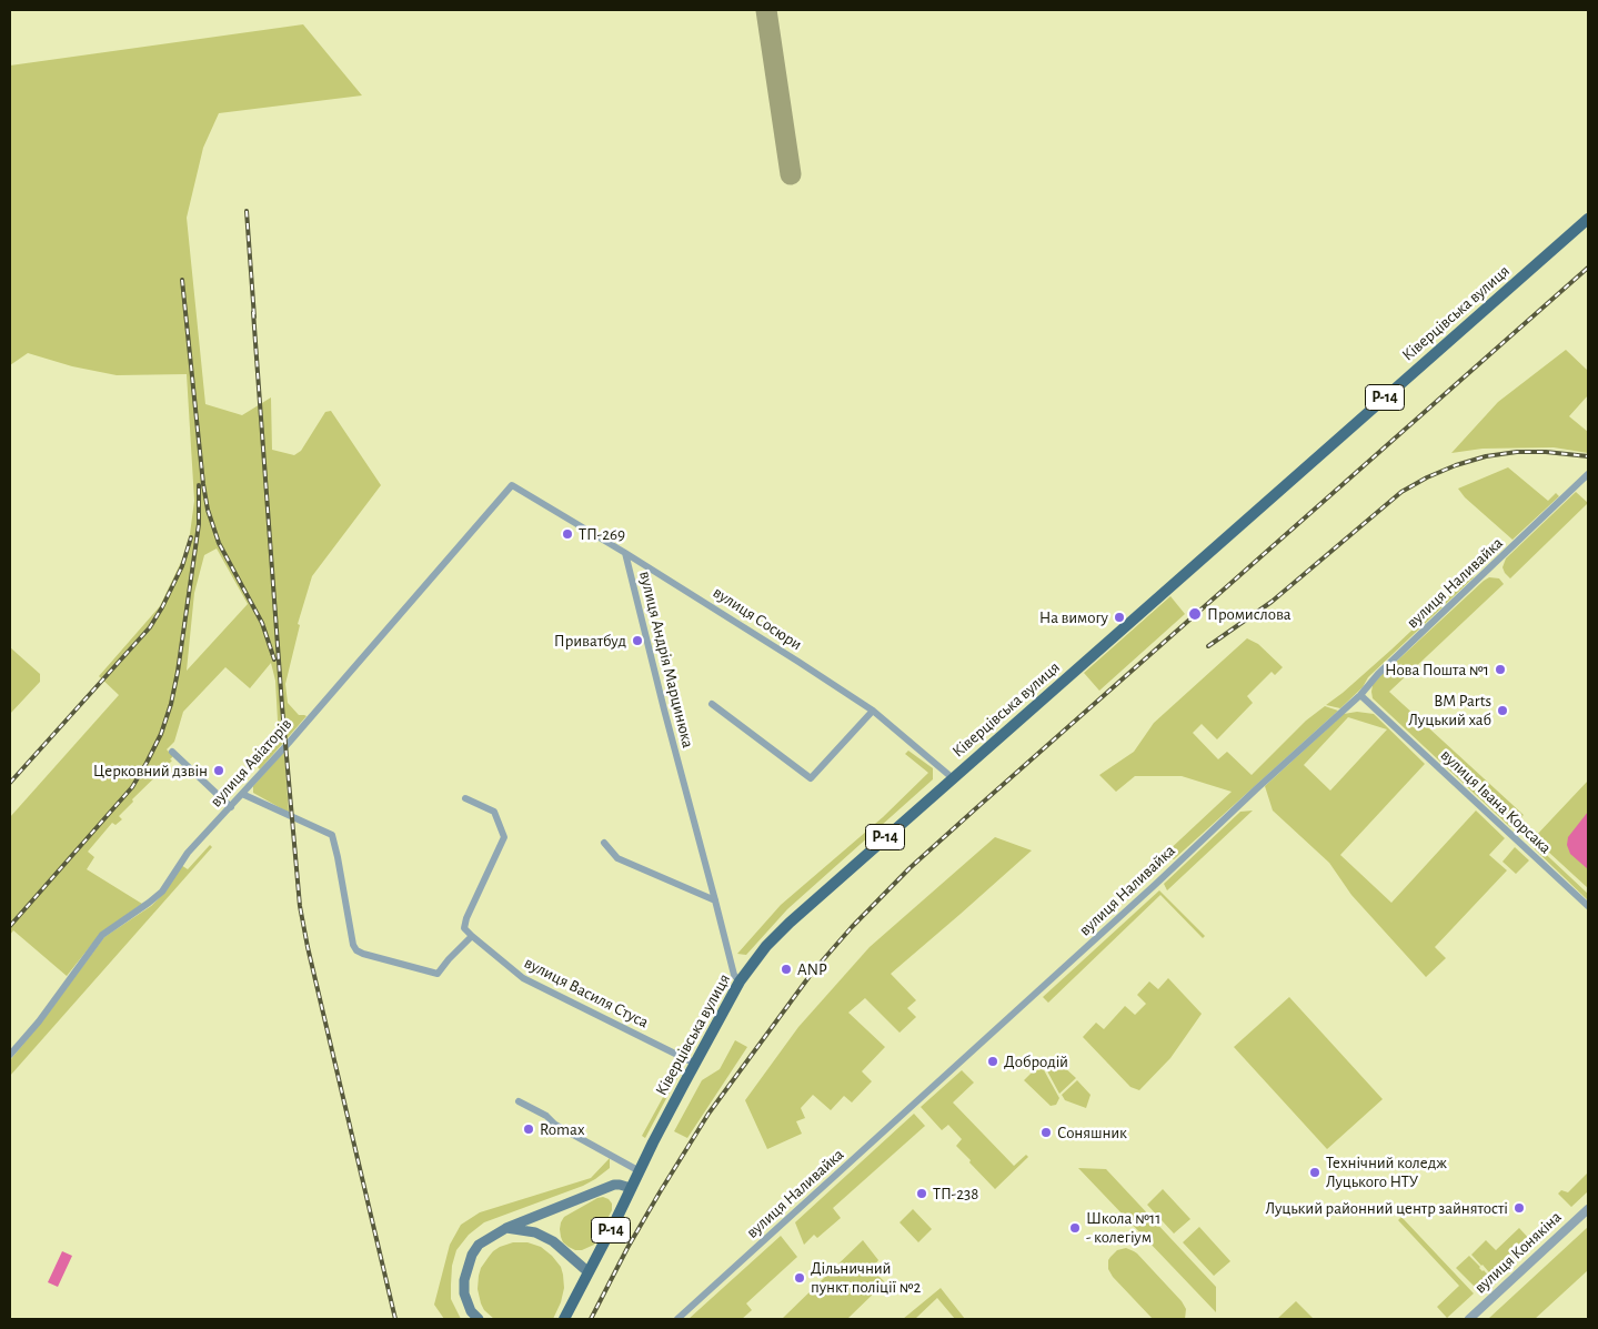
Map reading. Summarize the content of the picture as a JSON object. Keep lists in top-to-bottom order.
{
  "streets": {
    "main road": ["Ківерцівська вулиця", "Р-14"],
    "street": [
      "вулиця Наливайка",
      "вулиця Сосюри",
      "вулиця Андрія Марцинюка",
      "вулиця Авіаторів",
      "вулиця Івана Корсака",
      "вулиця Василя Стуса",
      "вулиця Конякіна"
    ]
  },
  "crossings": [
    ["Ківерцівська вулиця", "вулиця Сосюри"],
    ["Ківерцівська вулиця", "вулиця Андрія Марцинюка"],
    ["Ківерцівська вулиця", "вулиця Василя Стуса"],
    ["вулиця Наливайка", "вулиця Івана Корсака"],
    ["вулиця Сосюри", "вулиця Андрія Марцинюка"],
    ["вулиця Андрія Марцинюка", "вулиця Авіаторів"]
  ],
  "places": [
    "ТП-269",
    "Промислова",
    "На вимогу",
    "Приватбуд",
    "Нова Пошта №1",
    "BM Parts Луцький хаб",
    "Церковний дзвін",
    "ANP",
    "Добродій",
    "Romax",
    "Соняшник",
    "Технічний коледж Луцького НТУ",
    "ТП-238",
    "Луцький районний центр зайнятості",
    "Школа №11 - колегіум",
    "Дільничний пункт поліції №2"
  ]
}
